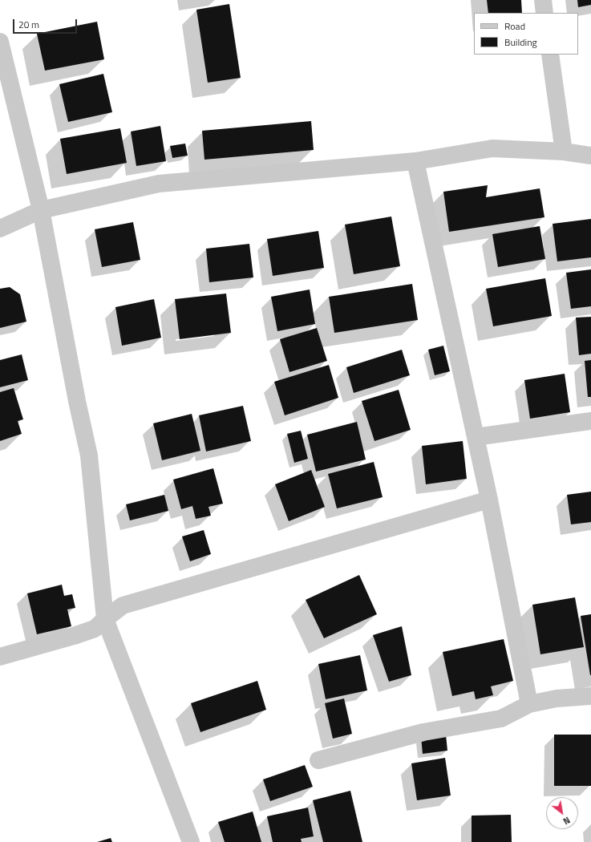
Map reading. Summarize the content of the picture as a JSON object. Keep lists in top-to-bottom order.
{
  "legend": ["Road", "Building"],
  "scale_bar": "20 m",
  "north": "bottom right"
}
